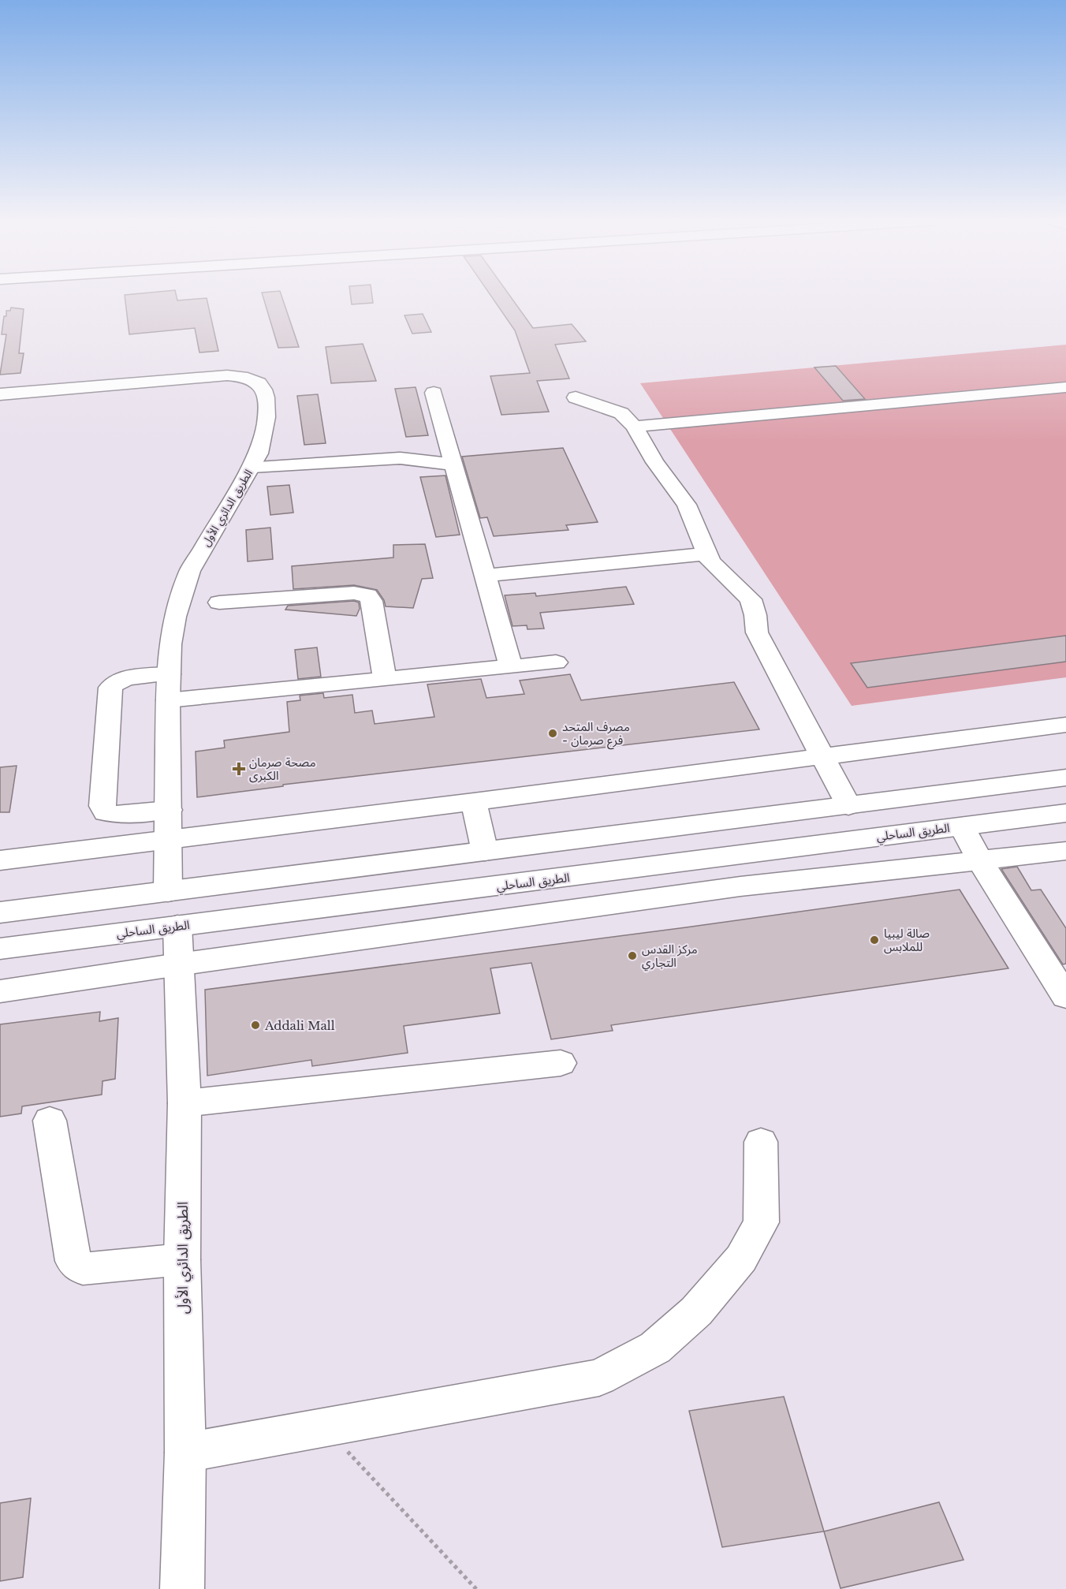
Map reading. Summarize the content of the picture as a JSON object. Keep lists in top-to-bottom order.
{
  "streets": {
    "main road": ["الطريق الدائري الأول", "الطريق الساحلي"]
  },
  "crossings": [
    ["الطريق الدائري الأول", "الطريق الساحلي"]
  ],
  "places": {
    "other": [
      "مصرف المتحد - فرع صرمان",
      "صالة ليبيا للملابس",
      "مركز القدس التجاري",
      "Addali Mall"
    ],
    "health": ["مصحة صرمان الكبرى"]
  }
}
